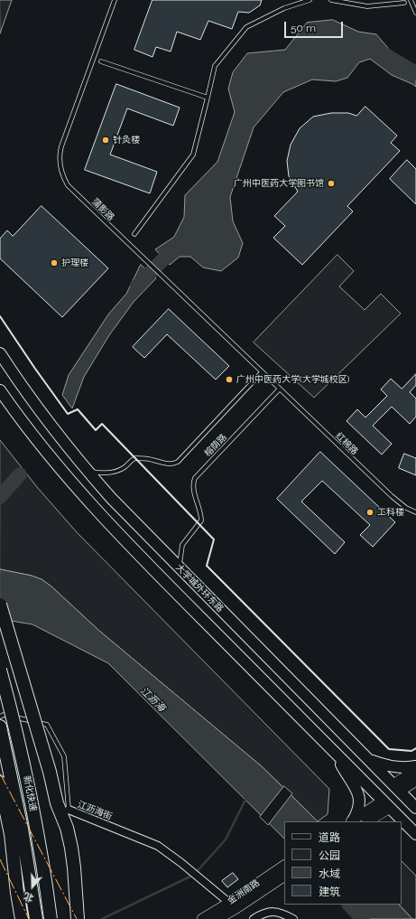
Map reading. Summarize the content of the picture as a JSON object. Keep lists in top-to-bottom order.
{
  "streets": {
    "highway": ["新化快速"],
    "main road": ["大学城外环东路", "金洲南路"],
    "street": ["江沥海街"],
    "lane": ["蒲影路", "红棉路", "榕荫路"]
  },
  "crossings": [
    ["蒲影路", "红棉路"],
    ["蒲影路", "榕荫路"],
    ["红棉路", "榕荫路"],
    ["榕荫路", "大学城外环东路"],
    ["江沥海街", "金洲南路"]
  ],
  "water": ["江沥海"],
  "places": [
    "针灸楼",
    "广州中医药大学图书馆",
    "护理楼",
    "广州中医药大学(大学城校区)",
    "工科楼"
  ],
  "legend": [
    "道路",
    "公园",
    "水域",
    "建筑"
  ],
  "scale_bar": "50 m",
  "north": "bottom"
}
